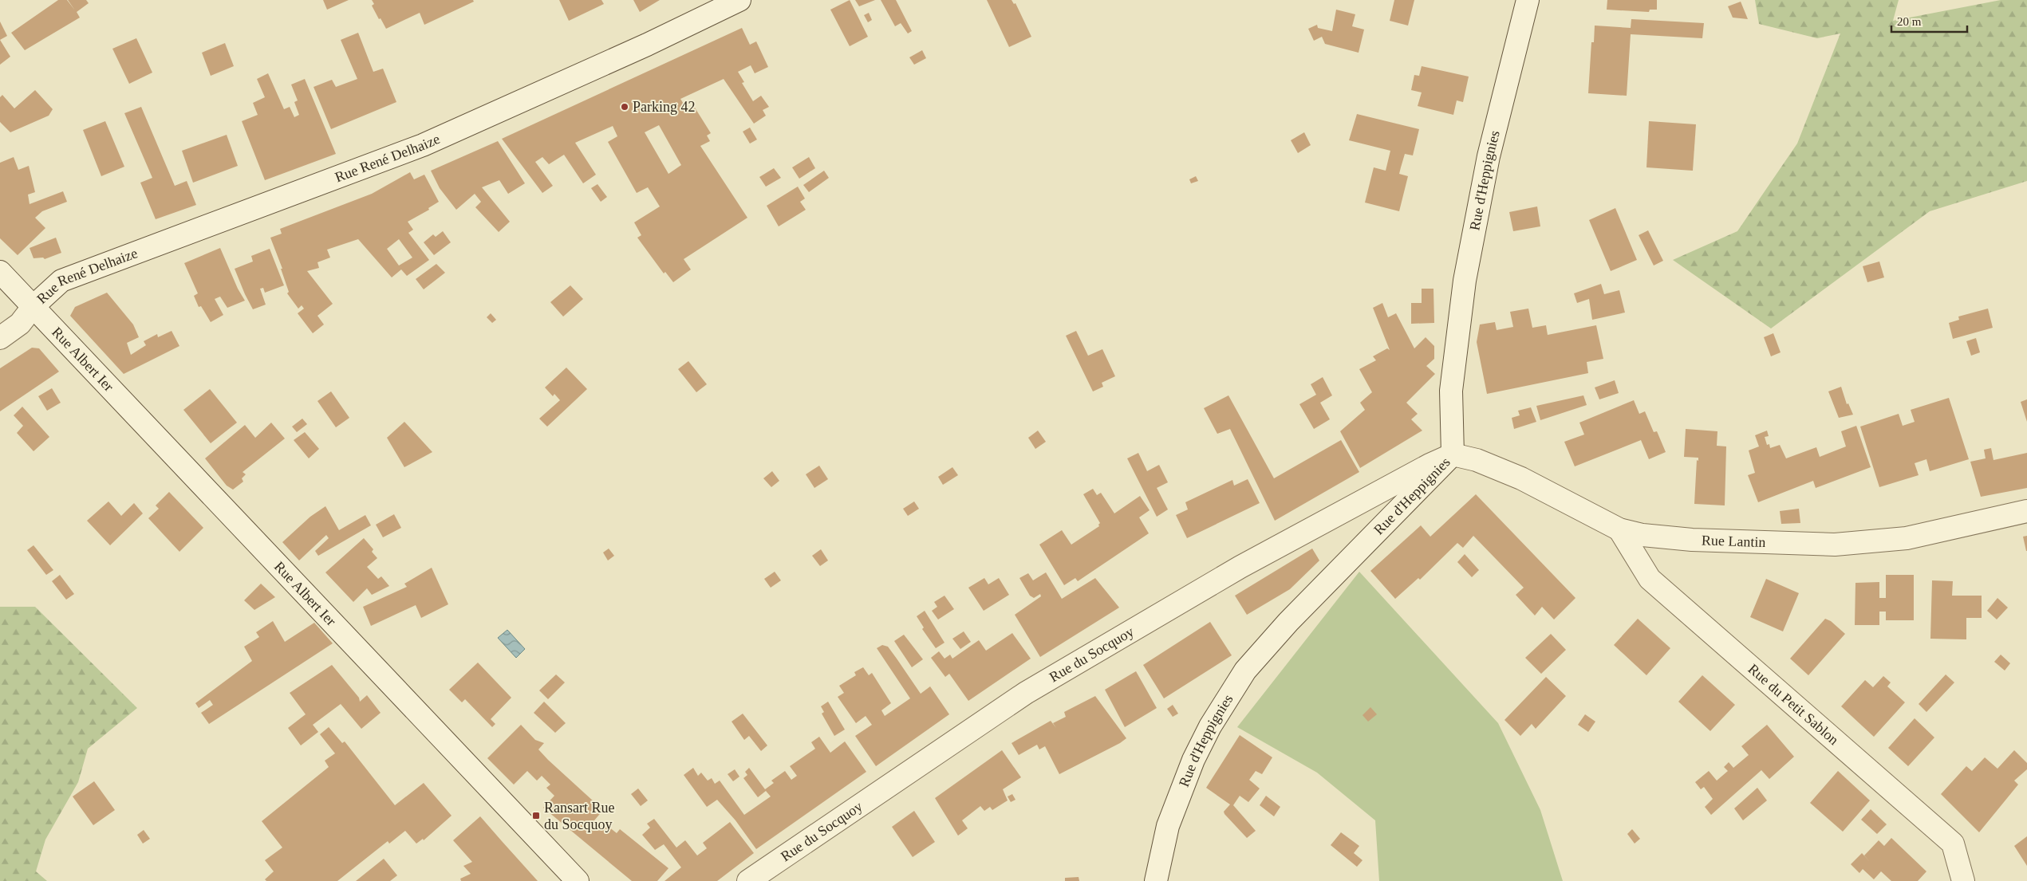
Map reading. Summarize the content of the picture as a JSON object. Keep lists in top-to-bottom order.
{
  "streets": {
    "street": [
      "Rue René Delhaize",
      "Rue d'Heppignies",
      "Rue Albert Ier",
      "Rue Lantin",
      "Rue du Socquoy",
      "Rue du Petit Sablon"
    ]
  },
  "crossings": [
    ["Rue René Delhaize", "Rue Albert Ier"],
    ["Rue d'Heppignies", "Rue Lantin"],
    ["Rue d'Heppignies", "Rue du Socquoy"],
    ["Rue Lantin", "Rue du Socquoy"],
    ["Rue Lantin", "Rue du Petit Sablon"]
  ],
  "places": {
    "other": ["Parking 42"],
    "transit": ["Ransart Rue du Socquoy"]
  },
  "scale_bar": "20 m"
}
